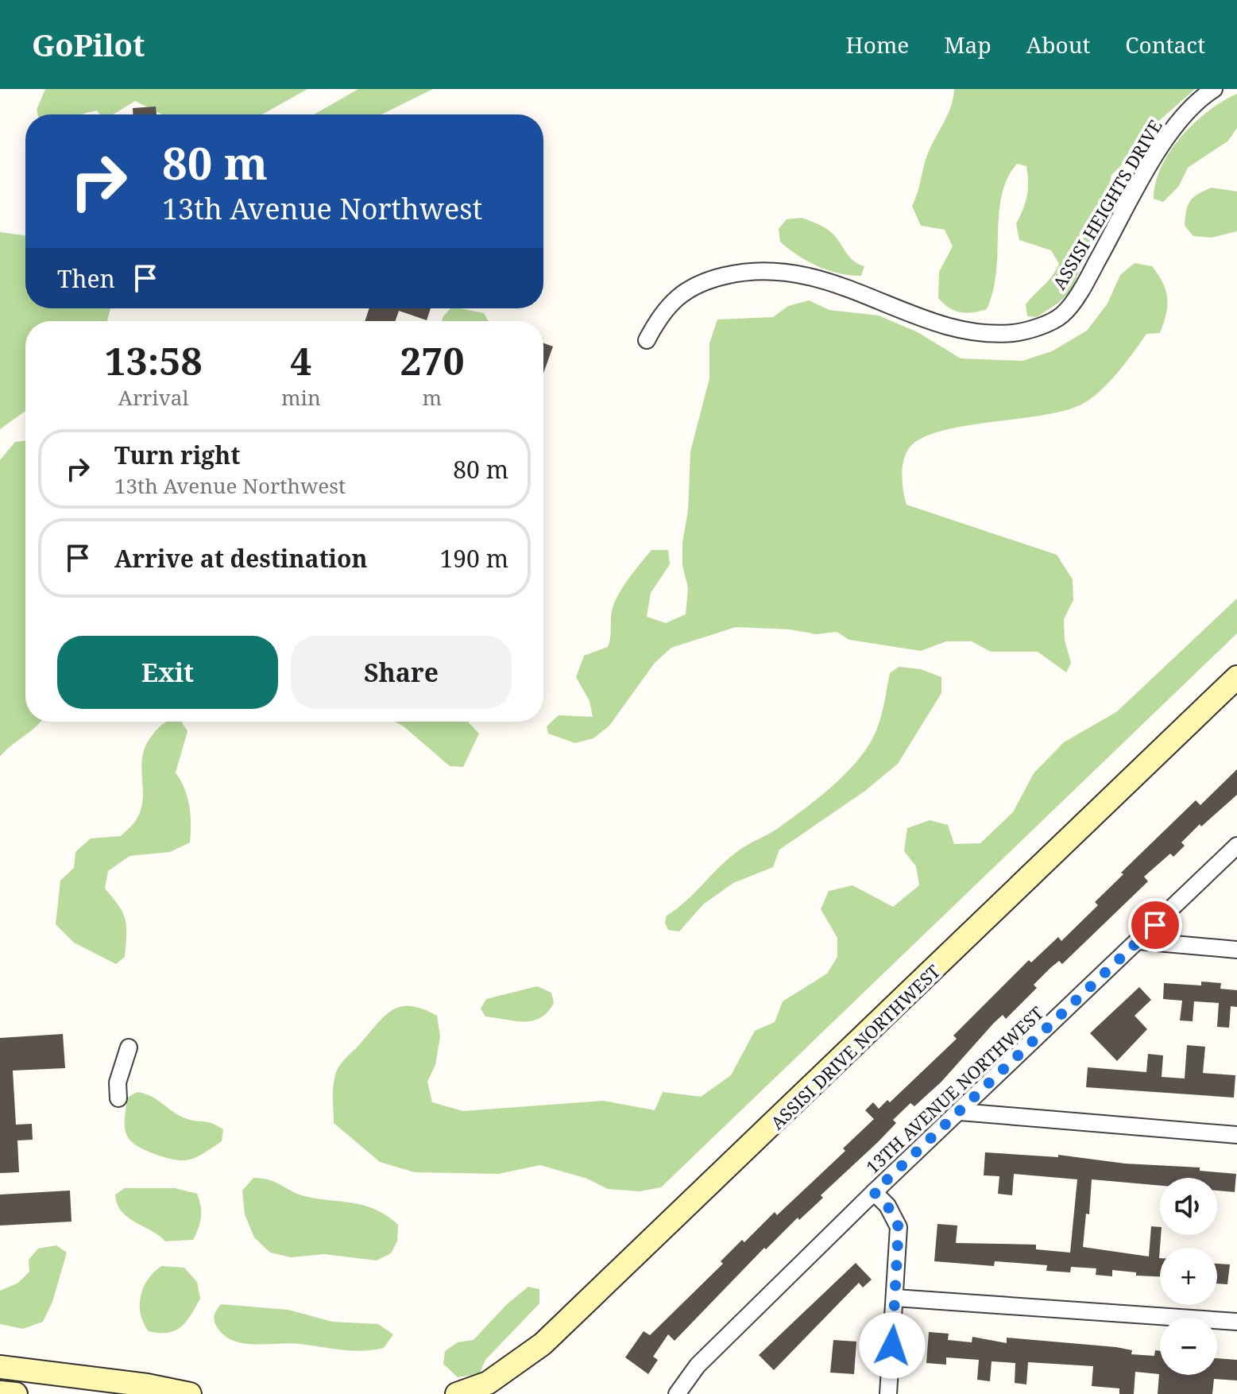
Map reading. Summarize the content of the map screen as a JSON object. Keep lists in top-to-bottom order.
{
  "streets": {
    "main road": ["ASSISI DRIVE NORTHWEST"],
    "street": ["ASSISI HEIGHTS DRIVE", "13TH AVENUE NORTHWEST"]
  },
  "page": {
    "header": "GoPilot",
    "nav": [
      "Home",
      "Map",
      "About",
      "Contact"
    ],
    "turn": ["80 m", "13th Avenue Northwest"],
    "then": "Then",
    "eta": [
      "13:58",
      "Arrival",
      "4",
      "min",
      "270",
      "m"
    ],
    "list": [
      {
        "name": "Turn right",
        "note": "13th Avenue Northwest",
        "value": "80 m"
      },
      {
        "name": "Arrive at destination",
        "value": "190 m"
      }
    ],
    "buttons": ["Exit", "Share"],
    "map_buttons": ["+", "−"]
  }
}
